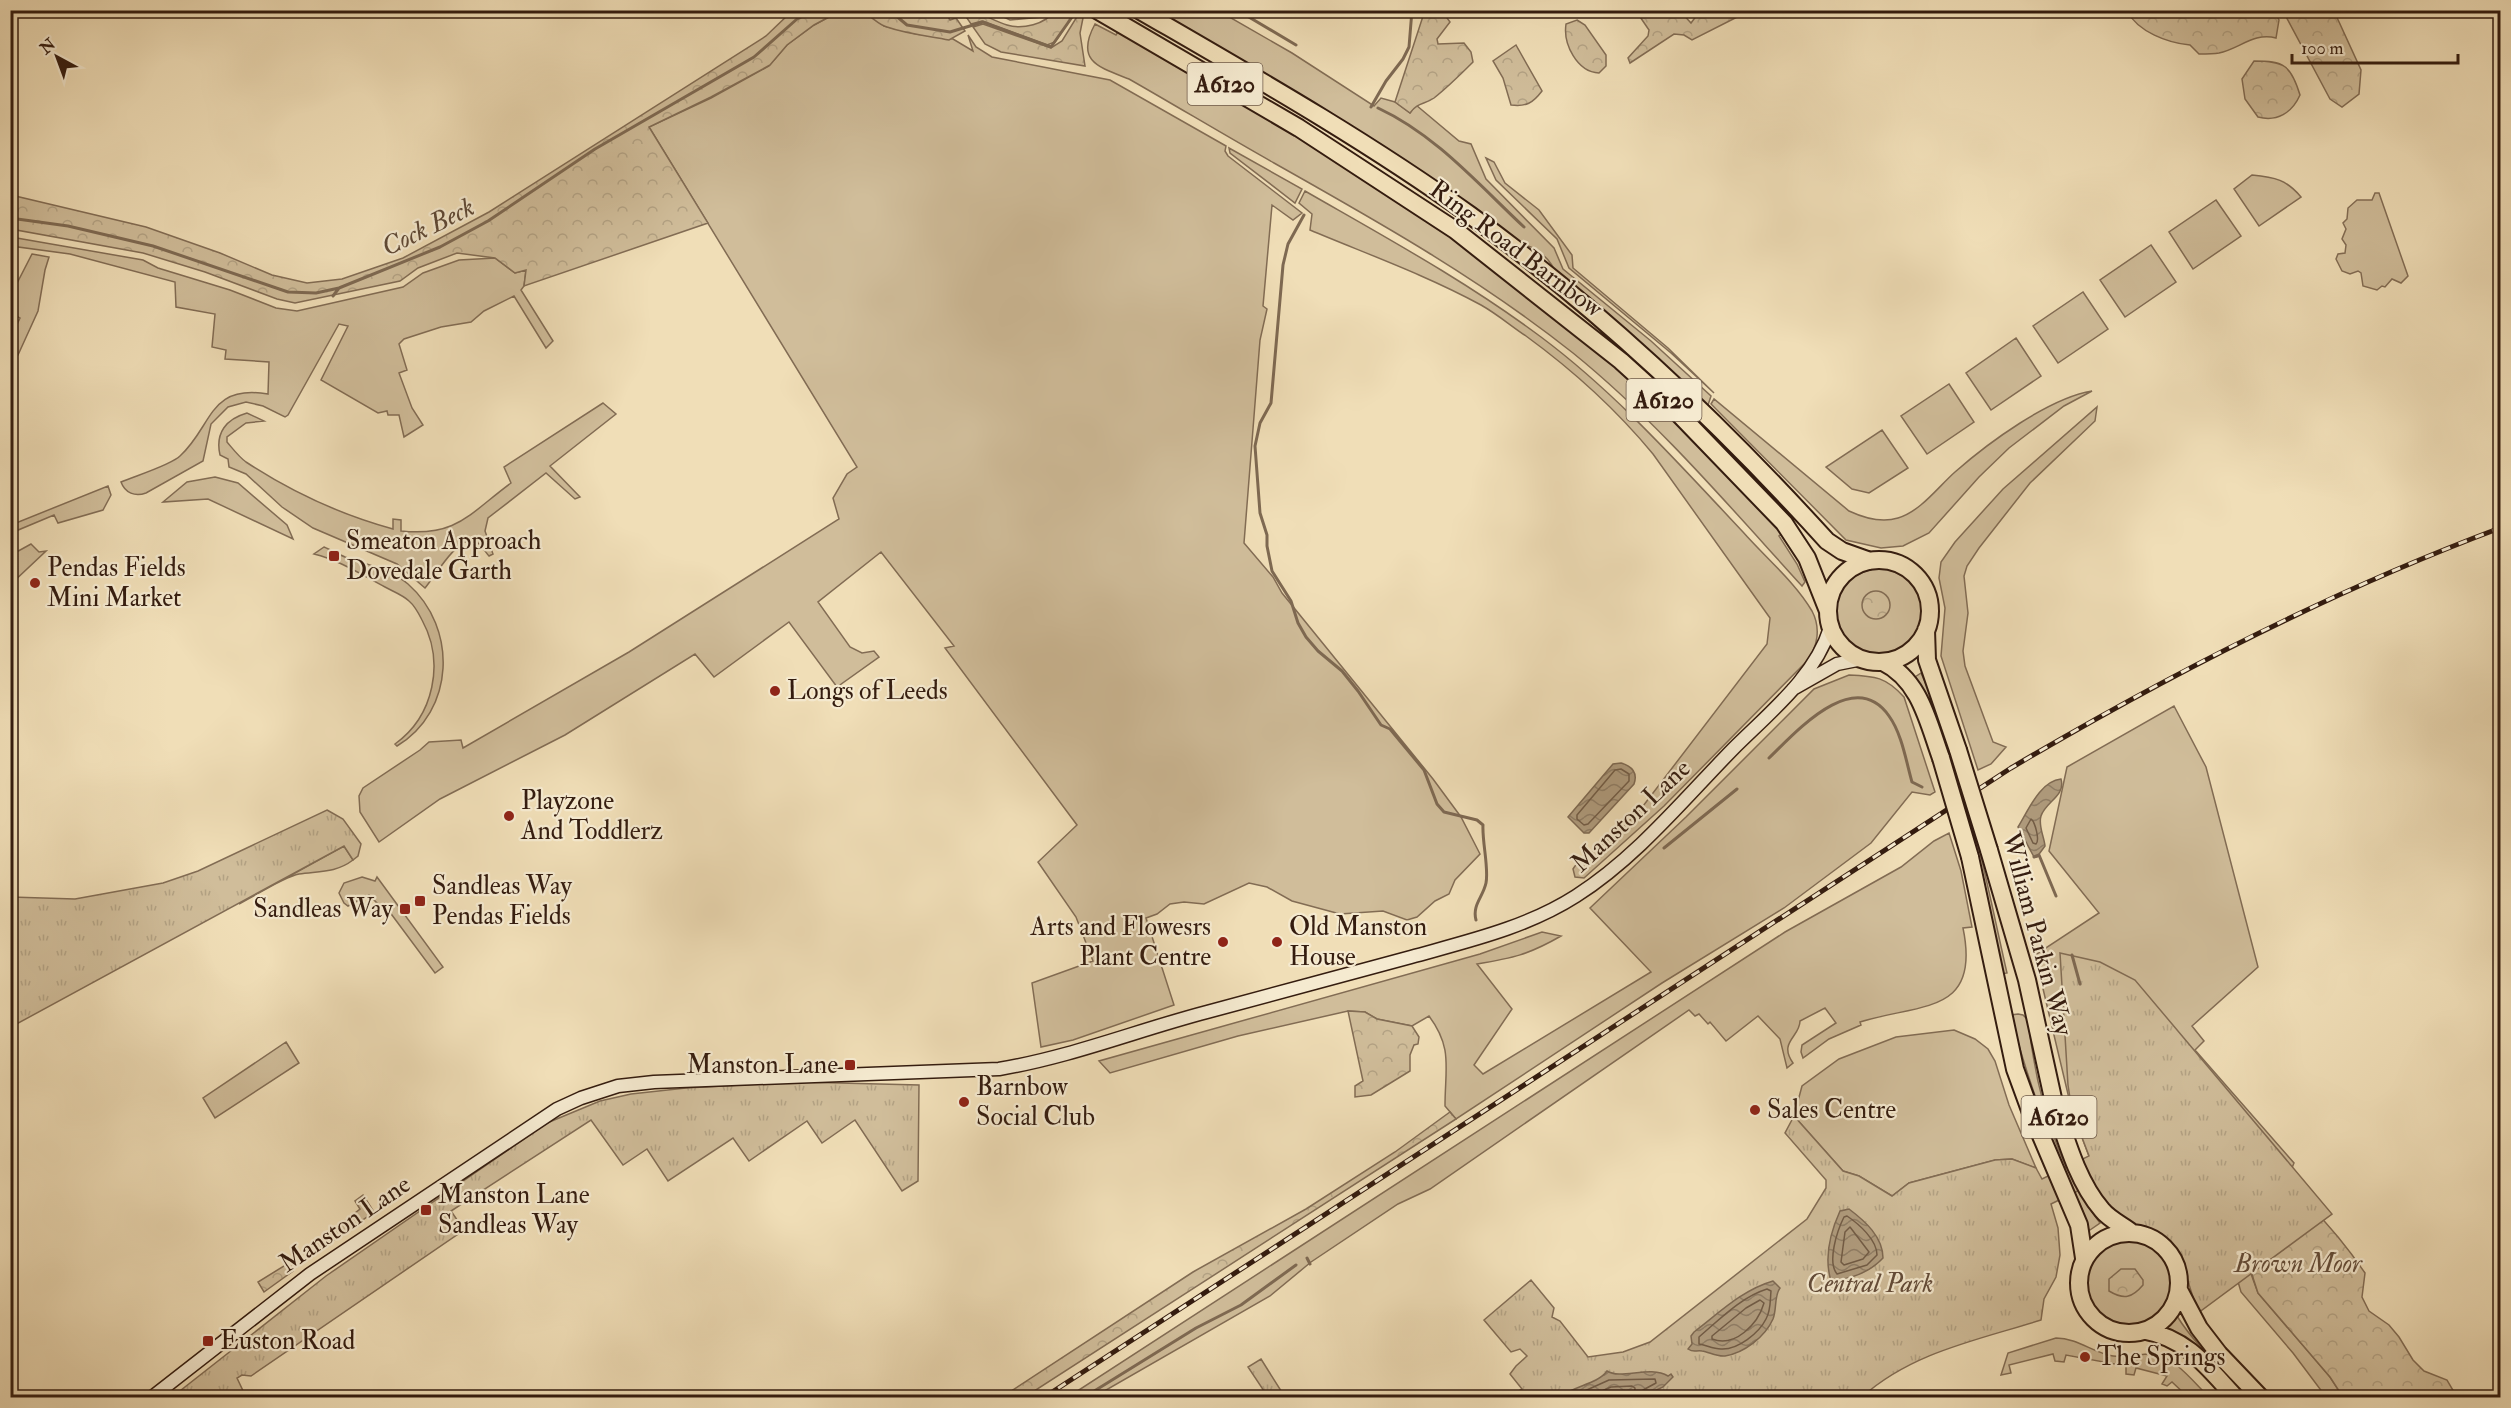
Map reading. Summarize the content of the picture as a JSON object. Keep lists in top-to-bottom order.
{
  "streets": {
    "highway": ["A6120", "Ring Road Barnbow", "William Parkin Way"],
    "street": ["Manston Lane"]
  },
  "crossings": [
    ["Ring Road Barnbow", "Manston Lane"],
    ["Ring Road Barnbow", "William Parkin Way"],
    ["Manston Lane", "William Parkin Way"]
  ],
  "water": ["Cock Beck"],
  "parks": ["Brown Moor", "Central Park"],
  "places": {
    "transit": [
      "Smeaton Approach Dovedale Garth",
      "Sandleas Way Pendas Fields",
      "Sandleas Way",
      "Manston Lane",
      "Manston Lane Sandleas Way",
      "Euston Road"
    ],
    "other": [
      "Pendas Fields Mini Market",
      "Longs of Leeds",
      "Playzone And Toddlerz",
      "Arts and Flowesrs Plant Centre",
      "Old Manston House",
      "Barnbow Social Club",
      "Sales Centre",
      "The Springs"
    ]
  },
  "scale_bar": "100 m",
  "north": "top left"
}
